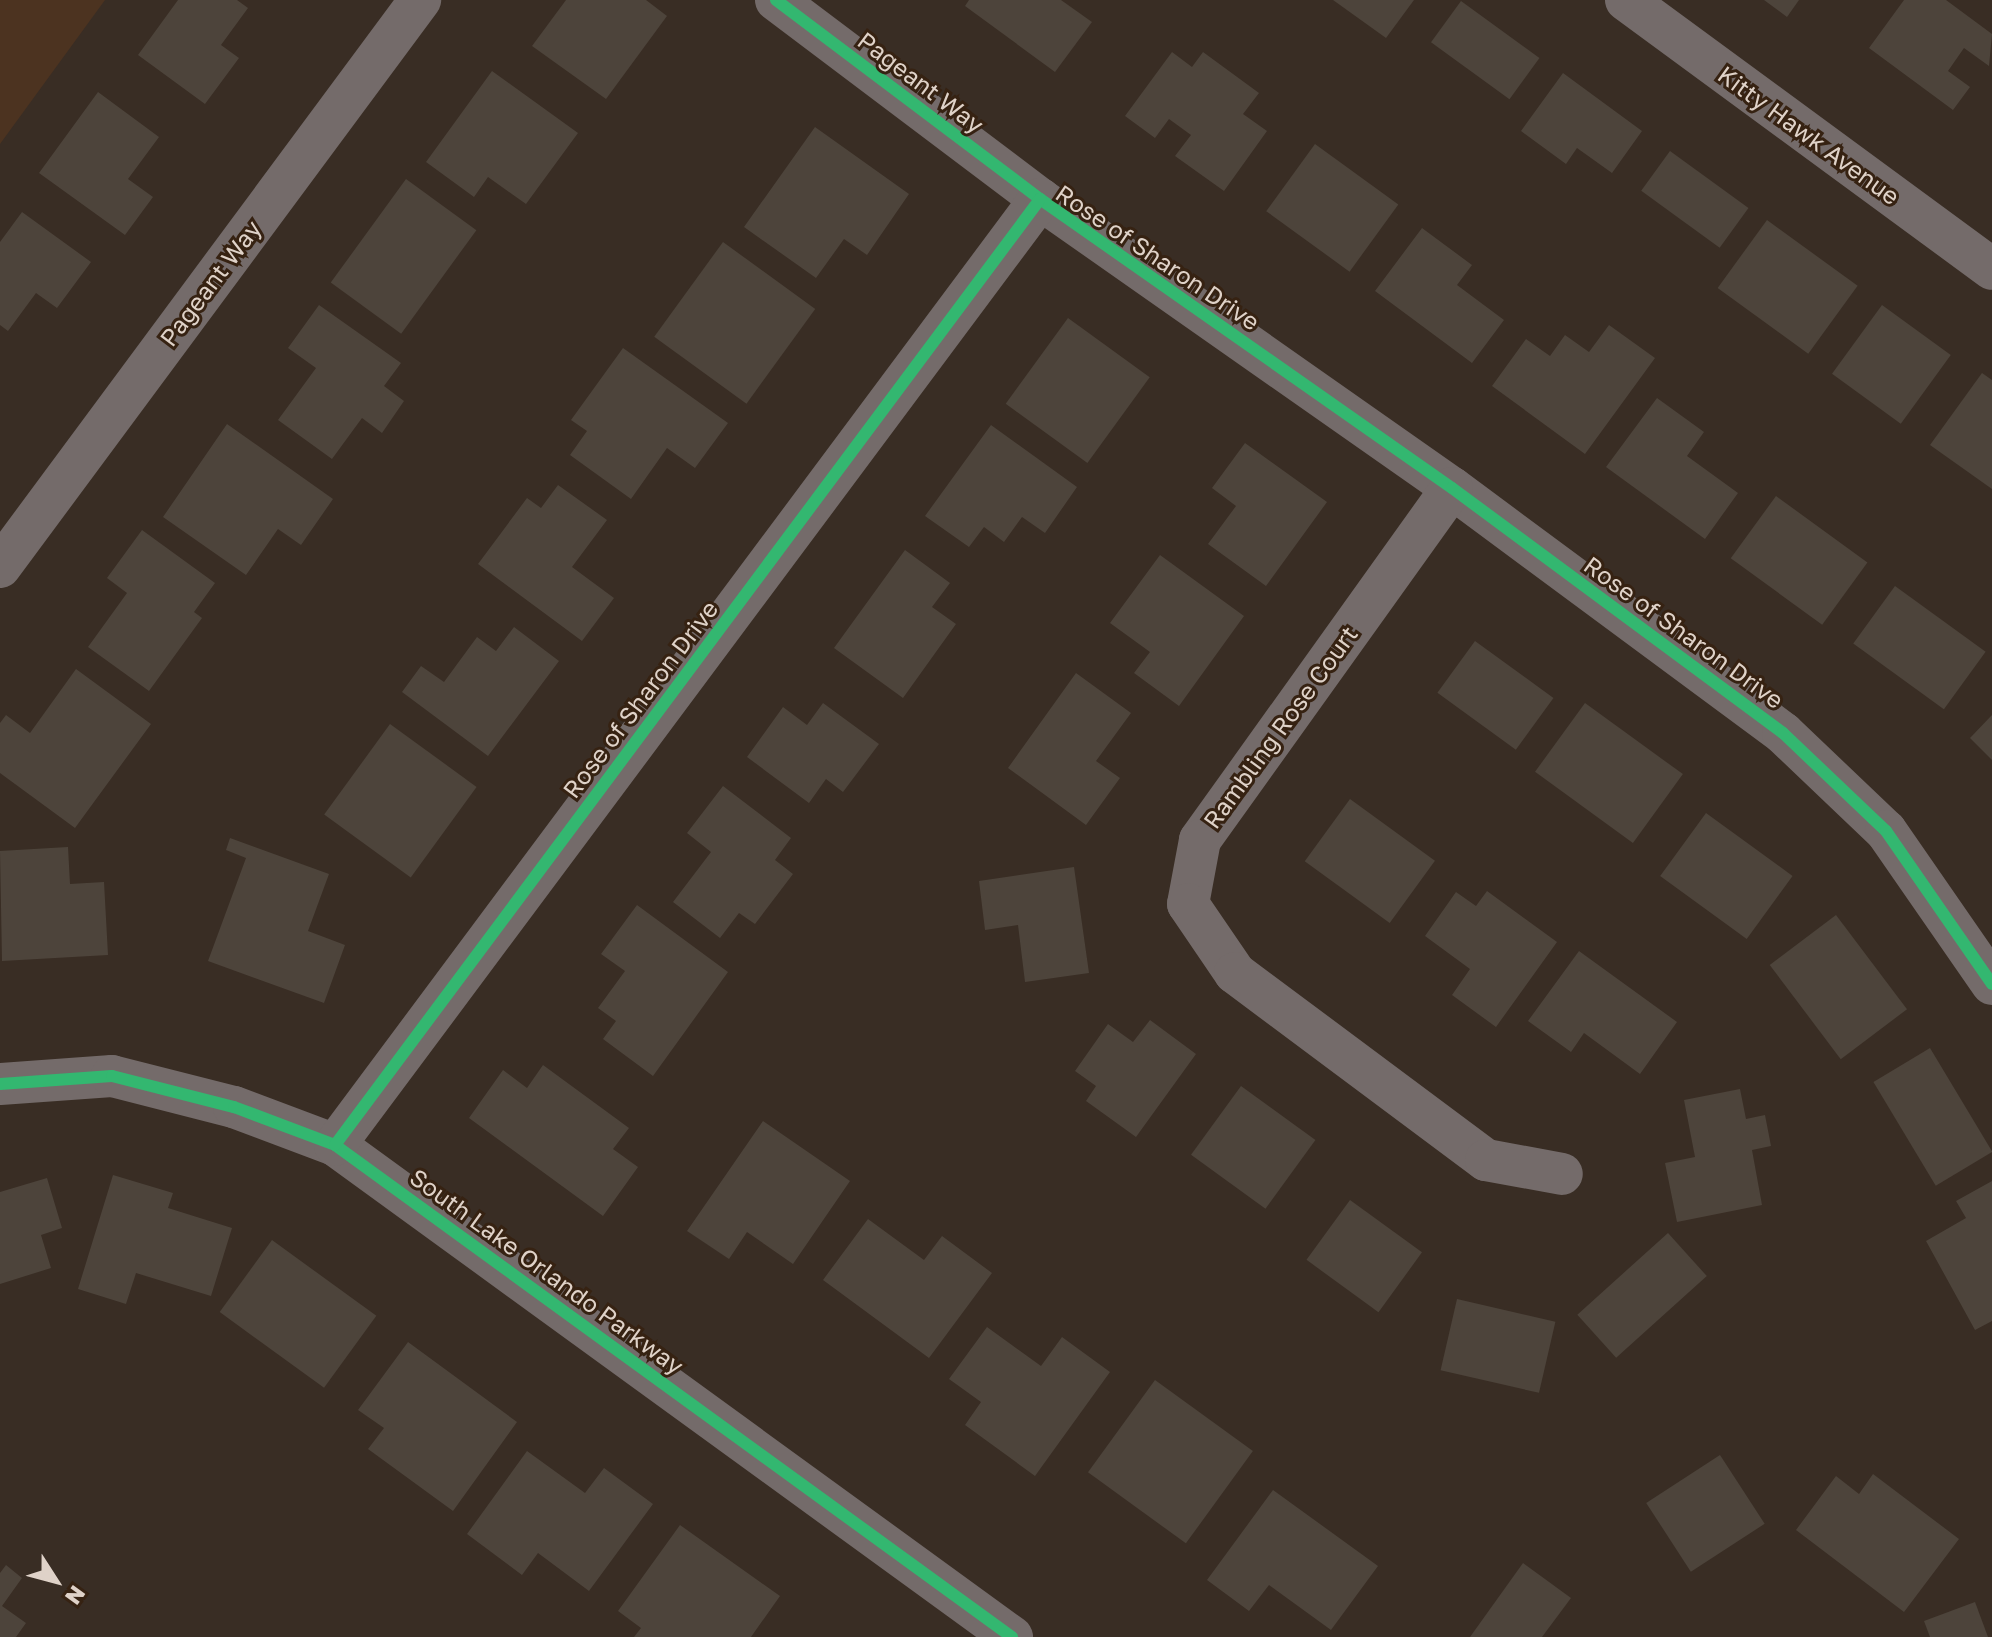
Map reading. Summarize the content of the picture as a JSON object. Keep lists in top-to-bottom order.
{
  "streets": {
    "street": [
      "Pageant Way",
      "Kitty Hawk Avenue",
      "Rose of Sharon Drive",
      "Rambling Rose Court",
      "South Lake Orlando Parkway"
    ]
  },
  "crossings": [
    ["Pageant Way", "Rose of Sharon Drive"],
    ["Rose of Sharon Drive", "Rambling Rose Court"],
    ["Rose of Sharon Drive", "South Lake Orlando Parkway"]
  ],
  "north": "bottom right"
}
